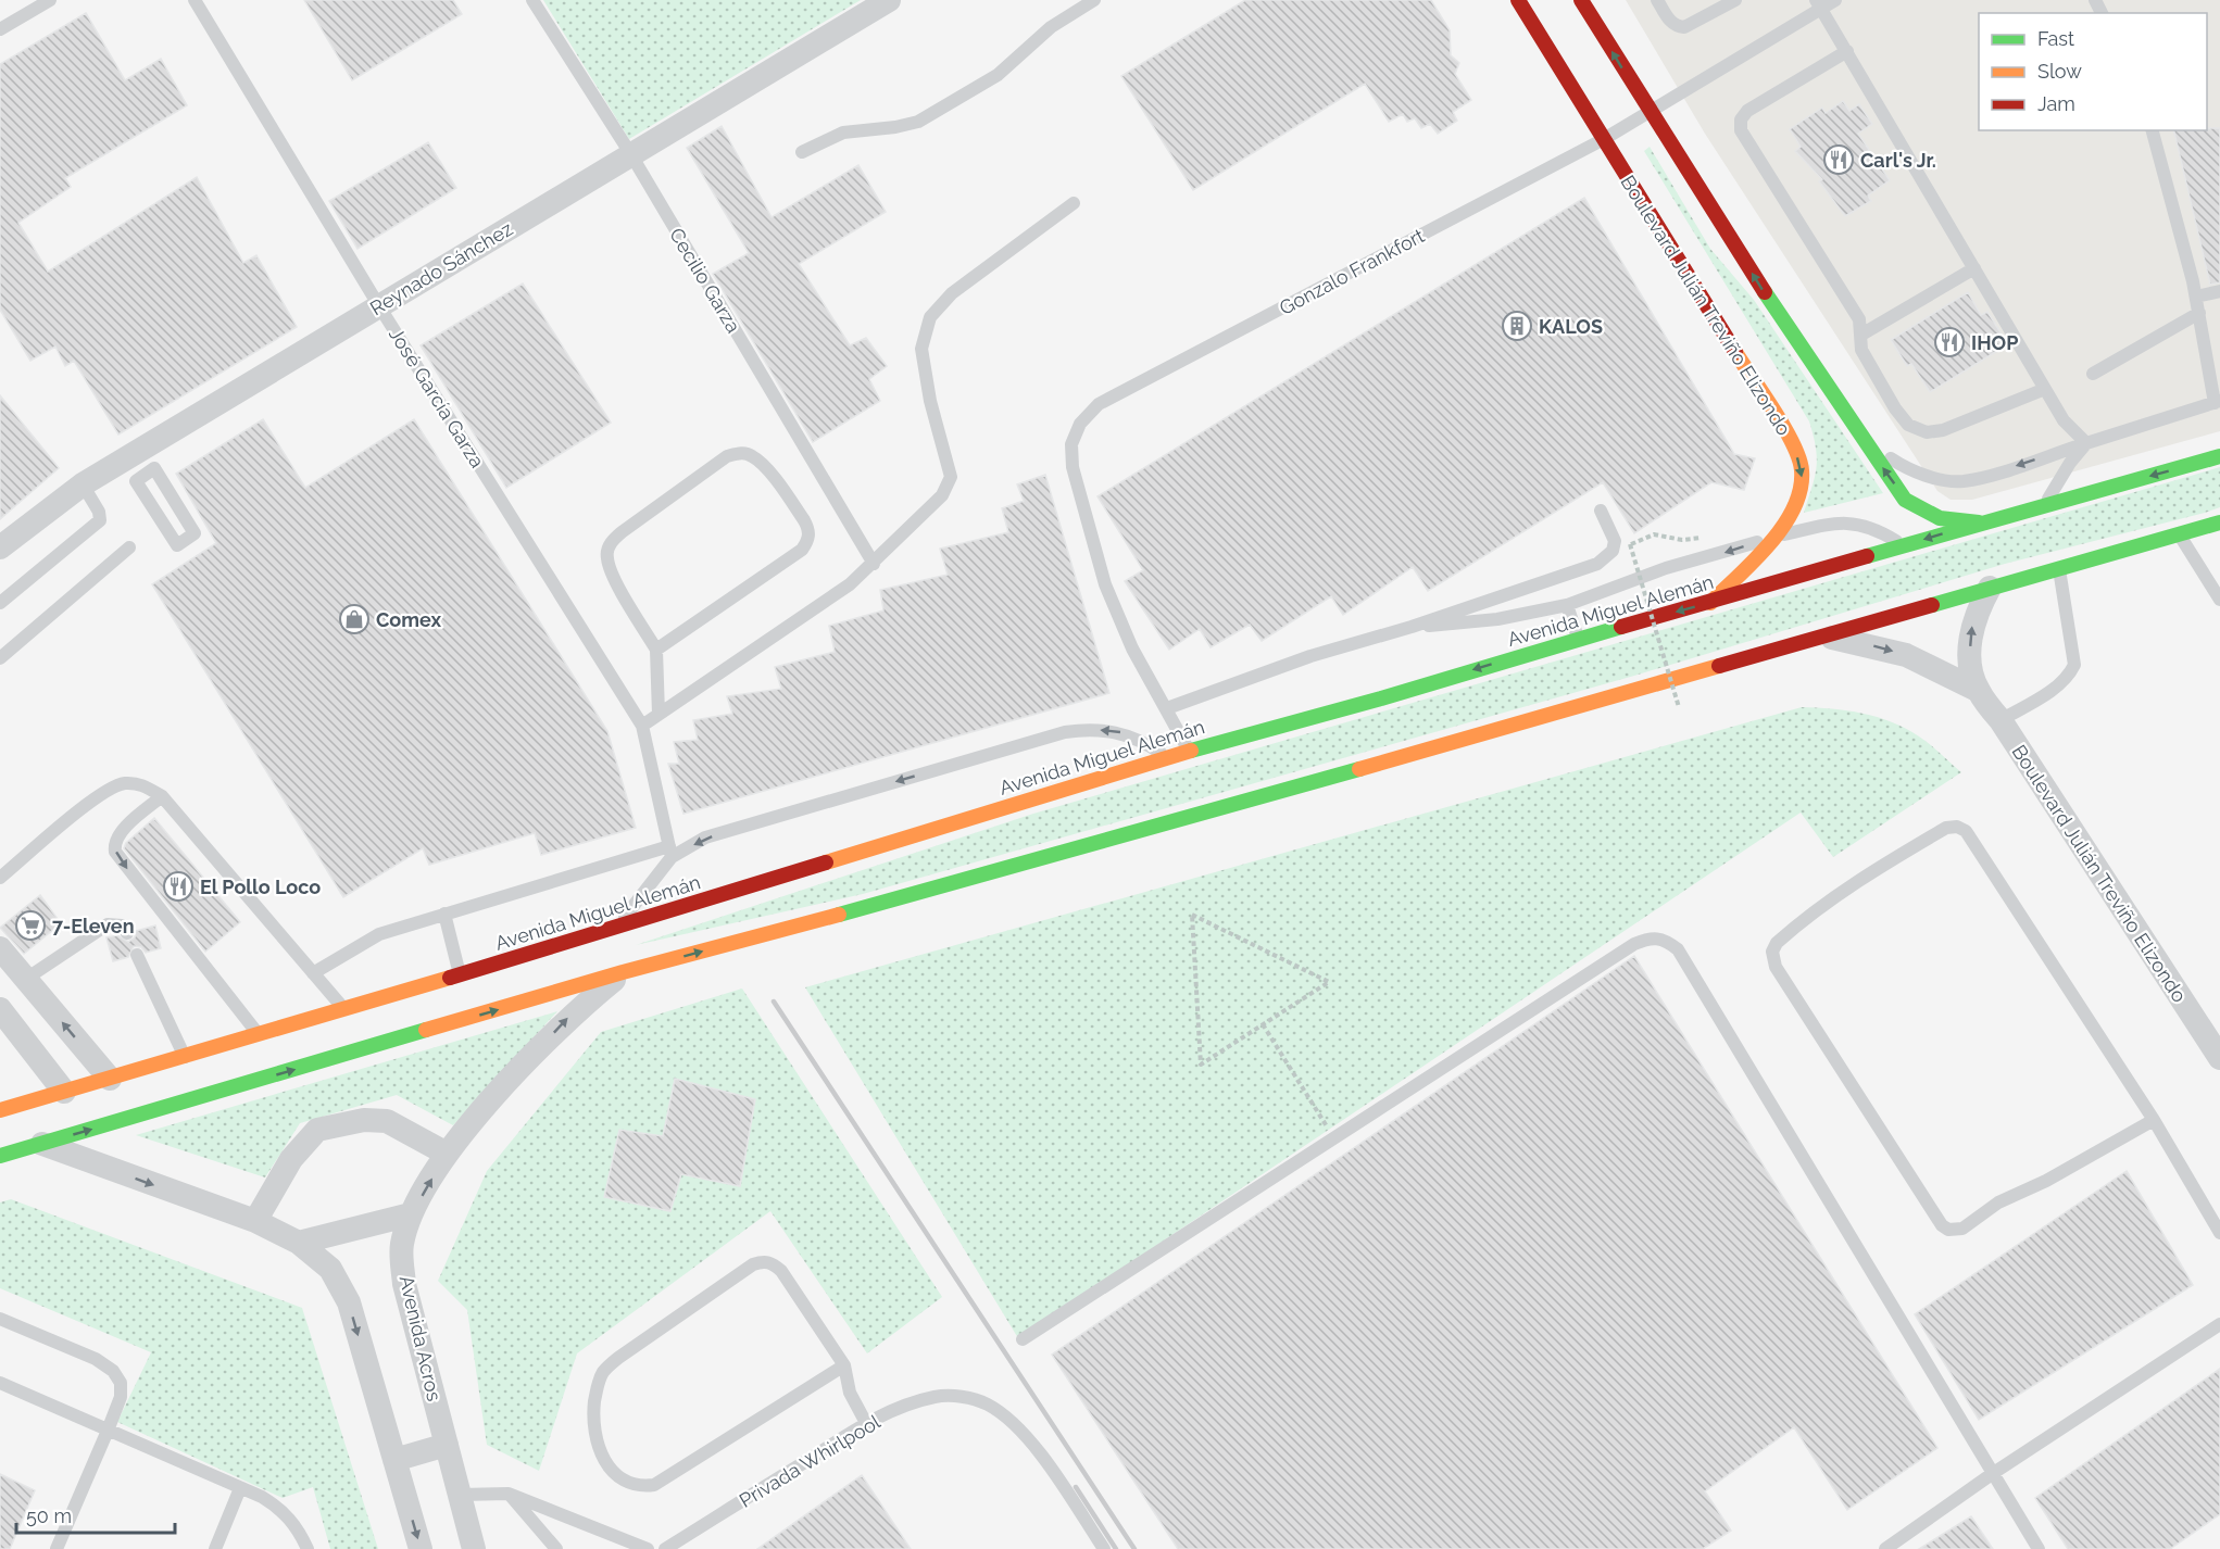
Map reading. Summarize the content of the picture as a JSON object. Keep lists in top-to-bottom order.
{
  "streets": {
    "main road": ["Boulevard Julián Treviño Elizondo", "Avenida Miguel Alemán"],
    "street": ["Reynado Sánchez", "Avenida Acros"],
    "lane": [
      "Gonzalo Frankfort",
      "Cecilio Garza",
      "José García Garza",
      "Privada Whirlpool"
    ]
  },
  "crossings": [
    ["Reynado Sánchez", "Cecilio Garza"],
    ["Reynado Sánchez", "José García Garza"],
    ["Gonzalo Frankfort", "Boulevard Julián Treviño Elizondo"],
    ["Boulevard Julián Treviño Elizondo", "Avenida Miguel Alemán"]
  ],
  "one_way": ["Avenida Acros"],
  "places": {
    "restaurant": ["Carl's Jr.", "IHOP", "El Pollo Loco"],
    "building": ["KALOS"],
    "shop": ["Comex"],
    "supermarket": ["7-Eleven"]
  },
  "legend": ["Fast", "Slow", "Jam"],
  "scale_bar": "50 m"
}
